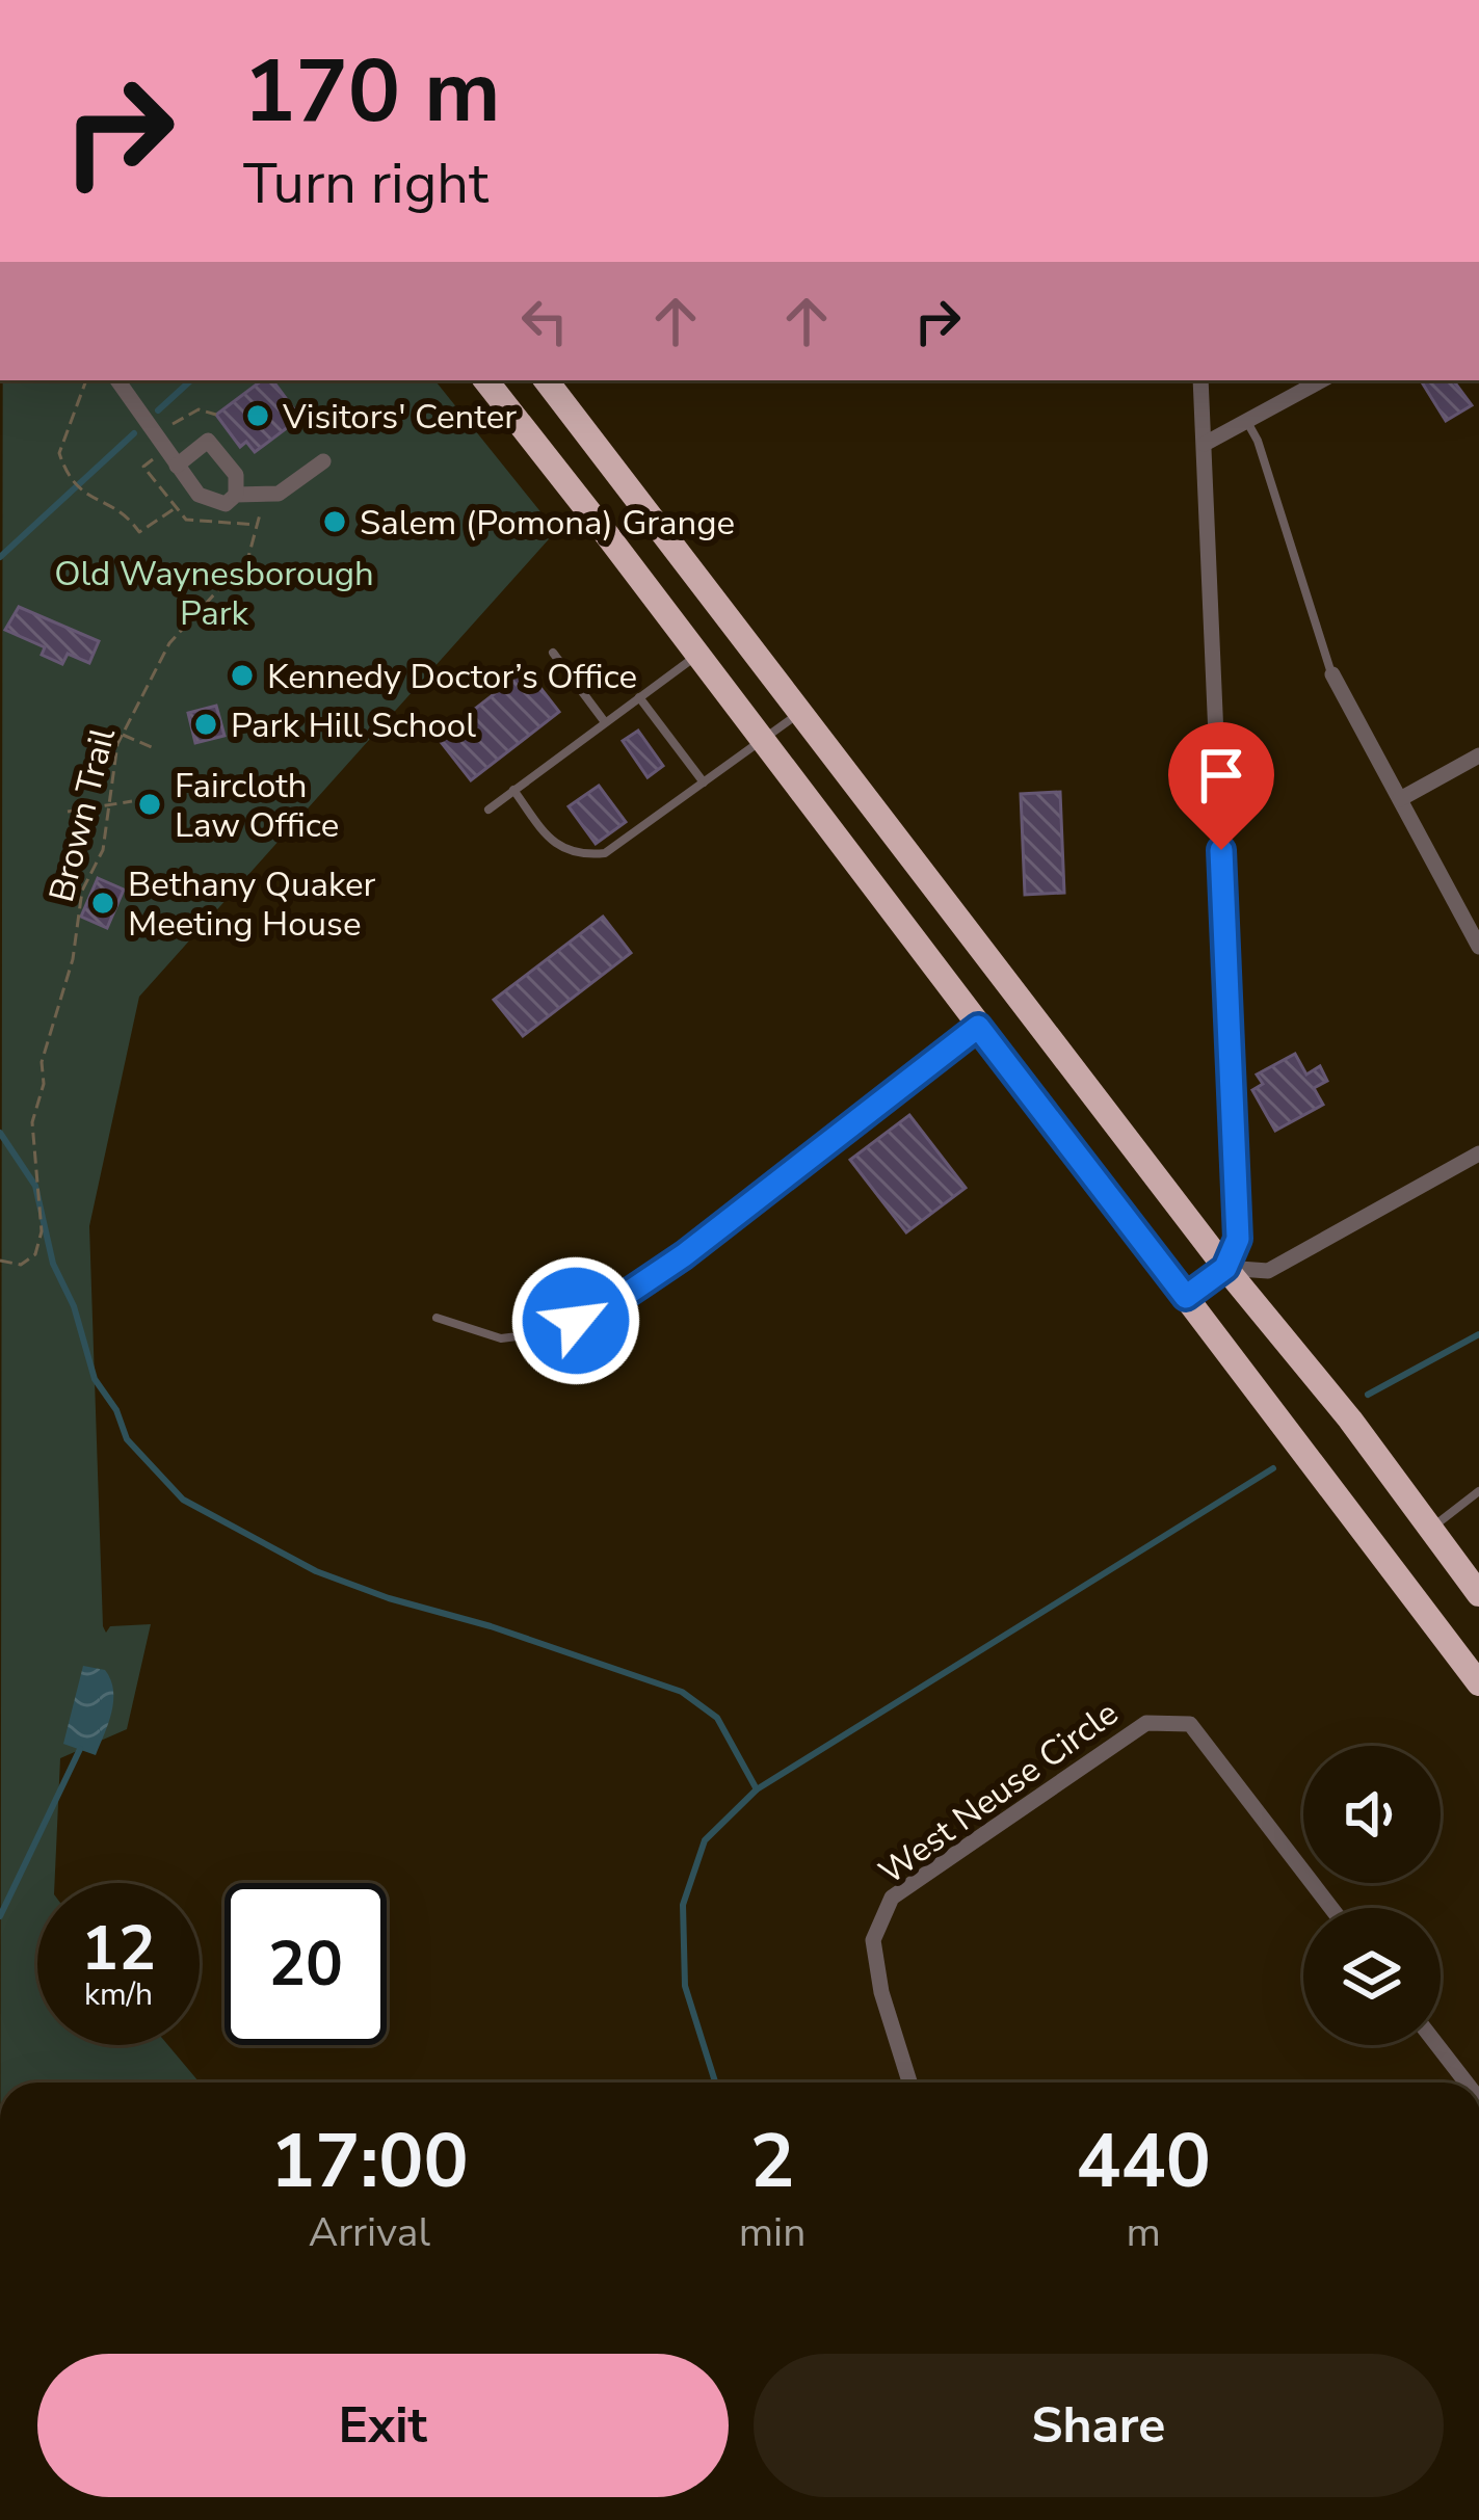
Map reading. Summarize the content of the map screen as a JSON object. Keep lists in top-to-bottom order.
{
  "streets": {
    "street": ["West Neuse Circle"],
    "path": ["Brown Trail"]
  },
  "parks": ["Old Waynesborough Park"],
  "places": [
    "Visitors' Center",
    "Salem (Pomona) Grange",
    "Kennedy Doctor’s Office",
    "Park Hill School",
    "Faircloth Law Office",
    "Bethany Quaker Meeting House"
  ],
  "page": {
    "turn": ["170 m", "Turn right"],
    "speed": "12 km/h",
    "limit": "20",
    "eta": [
      "17:00",
      "Arrival",
      "2",
      "min",
      "440",
      "m"
    ],
    "buttons": ["Exit", "Share"]
  }
}
